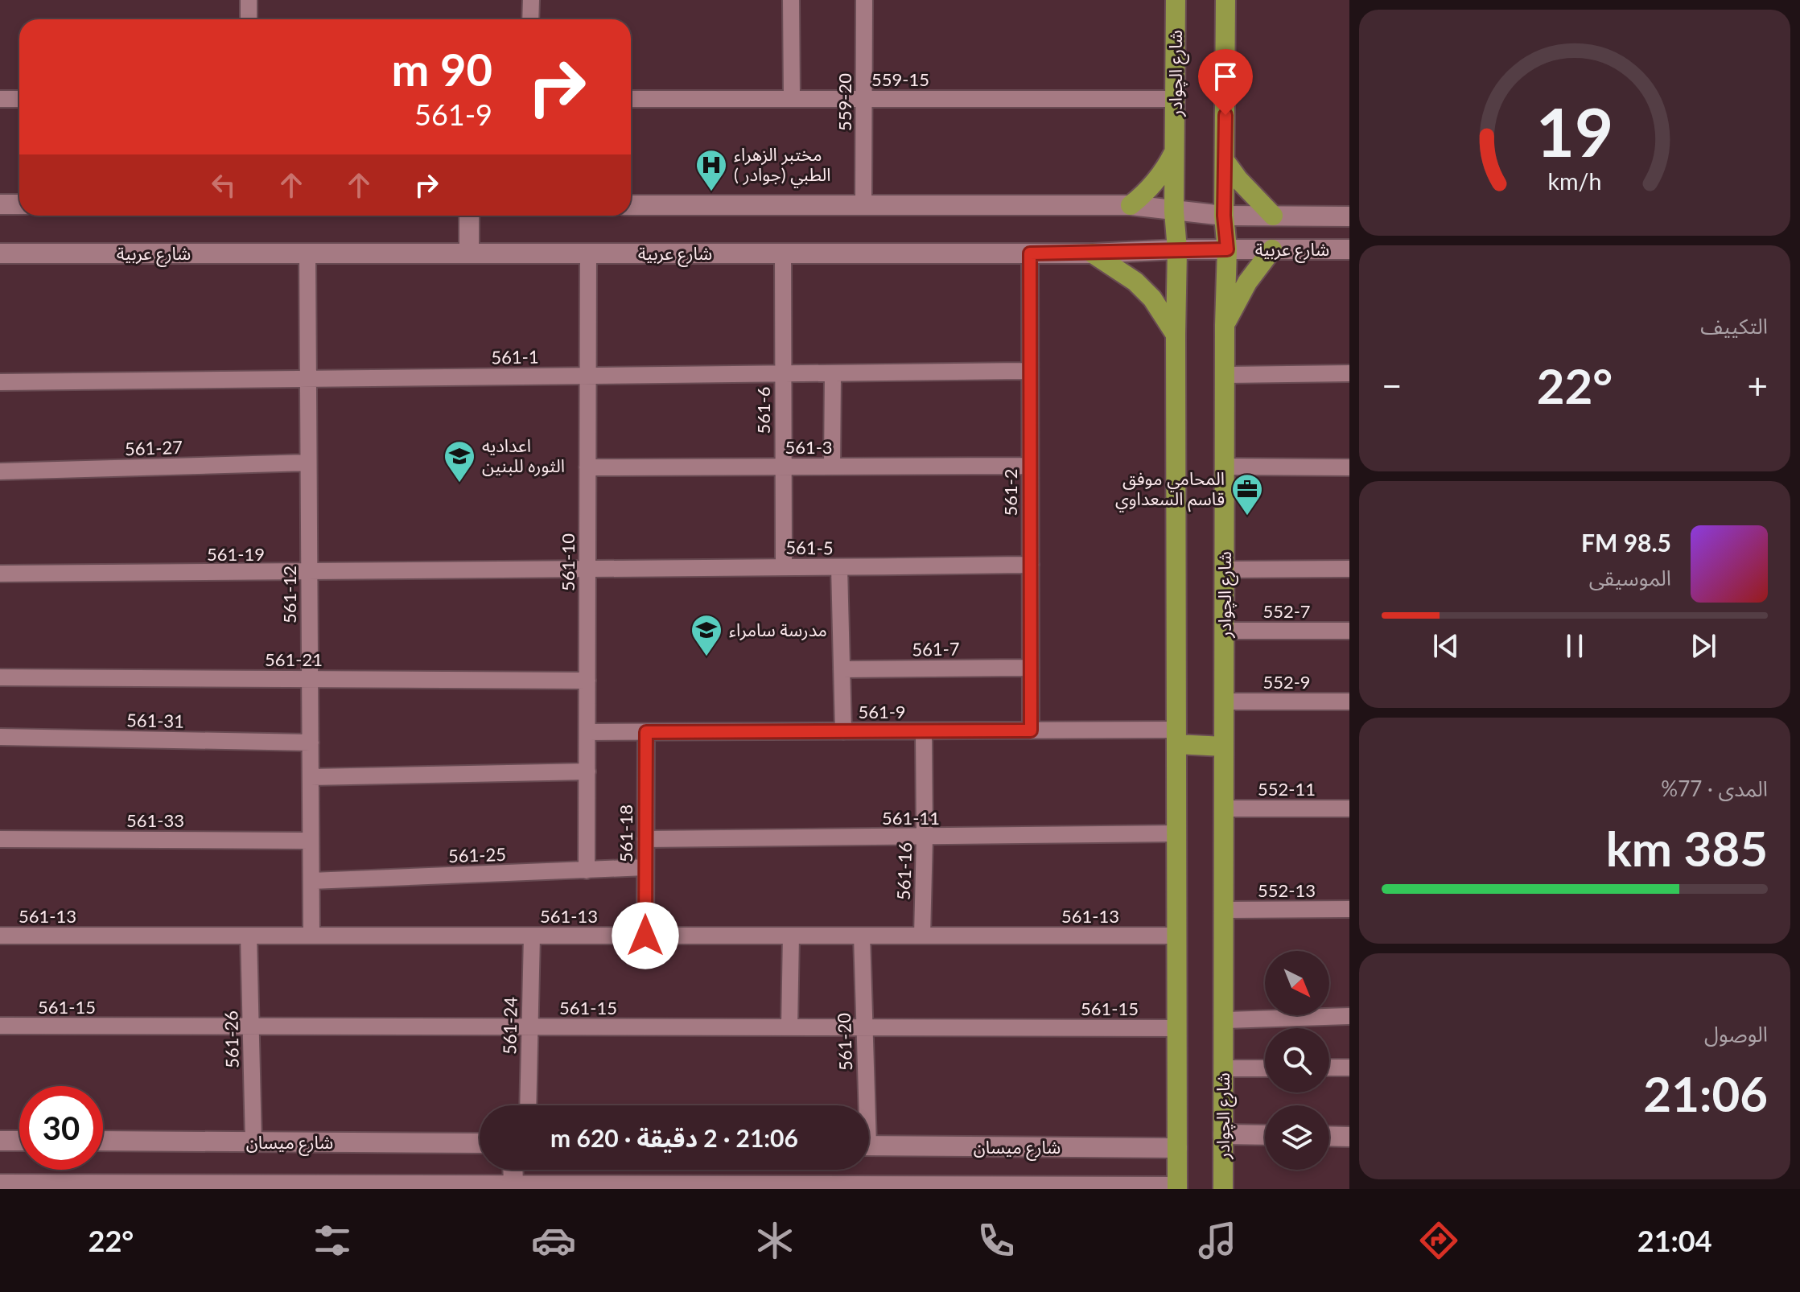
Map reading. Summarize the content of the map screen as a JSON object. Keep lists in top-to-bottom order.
{
  "streets": {
    "main road": ["شارع الچوادر", "شارع عربية", "شارع ميسان"],
    "street": [
      "559-15",
      "559-20",
      "561-1",
      "561-6",
      "561-3",
      "561-27",
      "561-2",
      "561-5",
      "561-19",
      "561-10",
      "561-12",
      "552-7",
      "561-7",
      "561-21",
      "552-9",
      "561-9",
      "561-31",
      "552-11",
      "561-11",
      "561-33",
      "561-18",
      "561-25",
      "561-16",
      "552-13",
      "561-13",
      "561-15",
      "561-24",
      "561-26",
      "561-20"
    ]
  },
  "crossings": [
    ["شارع الچوادر", "559-15"],
    ["شارع الچوادر", "شارع عربية"],
    ["شارع الچوادر", "552-7"],
    ["شارع الچوادر", "552-9"],
    ["شارع الچوادر", "561-9"],
    ["شارع الچوادر", "552-11"],
    ["شارع الچوادر", "561-11"],
    ["شارع الچوادر", "552-13"],
    ["شارع الچوادر", "561-13"],
    ["شارع الچوادر", "561-15"],
    ["شارع الچوادر", "شارع ميسان"],
    ["559-15", "559-20"],
    ["559-20", "شارع عربية"],
    ["شارع عربية", "561-6"],
    ["شارع عربية", "561-2"],
    ["شارع عربية", "561-10"],
    ["شارع عربية", "561-12"],
    ["561-1", "561-6"],
    ["561-1", "561-2"],
    ["561-1", "561-10"],
    ["561-1", "561-12"],
    ["561-6", "561-3"],
    ["561-6", "561-5"],
    ["561-3", "561-2"],
    ["561-3", "561-10"],
    ["561-27", "561-12"],
    ["561-2", "561-5"],
    ["561-2", "561-7"],
    ["561-2", "561-9"],
    ["561-5", "561-19"],
    ["561-5", "561-10"],
    ["561-19", "561-10"],
    ["561-19", "561-12"],
    ["561-10", "561-21"],
    ["561-10", "561-9"],
    ["561-10", "561-25"],
    ["561-12", "561-21"],
    ["561-12", "561-31"],
    ["561-12", "561-33"],
    ["561-12", "561-25"],
    ["561-12", "561-13"],
    ["561-9", "561-18"],
    ["561-9", "561-16"],
    ["561-11", "561-18"],
    ["561-11", "561-16"],
    ["561-18", "561-25"],
    ["561-18", "561-13"],
    ["561-16", "561-13"],
    ["561-13", "561-24"],
    ["561-13", "561-26"],
    ["561-13", "561-20"],
    ["561-15", "561-24"],
    ["561-15", "561-26"],
    ["561-15", "561-20"],
    ["561-26", "شارع ميسان"]
  ],
  "places": {
    "hospital": ["مختبر الزهراء الطبي (جوادر )"],
    "school or university": ["اعداديه الثوره للبنين", "مدرسة سامراء"],
    "office": ["المحامي موفق قاسم السعداوي"]
  },
  "north": "bottom right",
  "page": {
    "turn": ["90 m", "561-9"],
    "tile": [
      "التكييف",
      ["المدى · 77%", "385 km"],
      ["الوصول", "21:06"]
    ],
    "heat": ["−", "22°", "+"],
    "song": ["98.5 FM", "الموسيقى"],
    "limit": "30",
    "trip": "21:06 · 2 دقيقة · 620 m",
    "tabs": ["21:04", "22°"],
    "gauge": ["19", "km/h"]
  }
}
